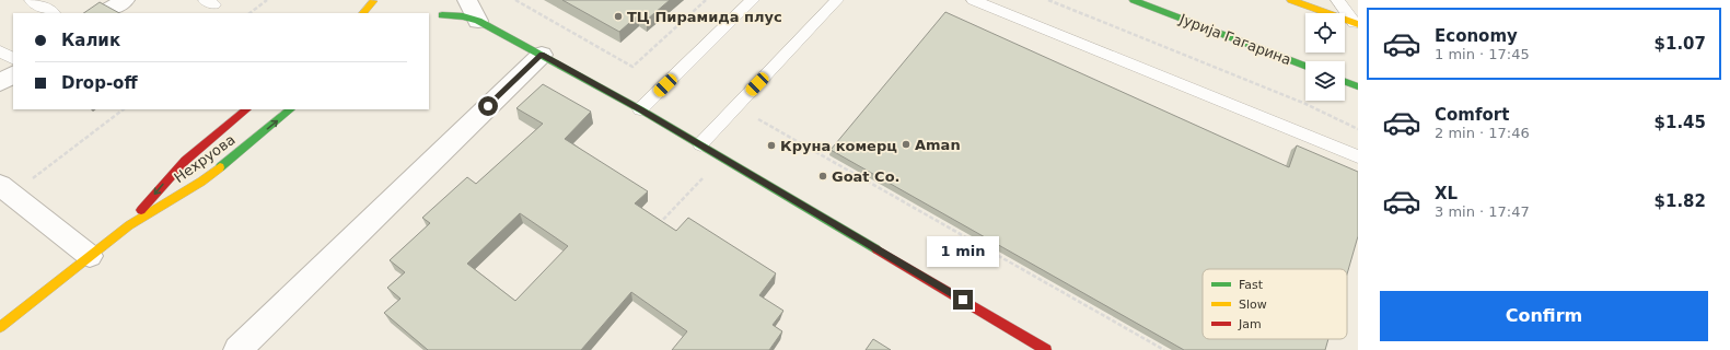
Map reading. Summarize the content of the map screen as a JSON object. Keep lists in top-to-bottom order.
{
  "streets": {
    "street": ["Јурија Гагарина", "Нехруова"]
  },
  "places": [
    "ТЦ Пирамида плус",
    "Aman",
    "Круна комерц",
    "Goat Co."
  ],
  "legend": ["Fast", "Slow", "Jam"],
  "page": {
    "list": [
      {
        "name": "Economy",
        "note": "1 min · 17:45",
        "value": "$1.07"
      },
      {
        "name": "Comfort",
        "note": "2 min · 17:46",
        "value": "$1.45"
      },
      {
        "name": "XL",
        "note": "3 min · 17:47",
        "value": "$1.82"
      }
    ],
    "banner": ["Калик", "Drop-off"],
    "bubble": "1 min",
    "buttons": "Confirm"
  }
}
